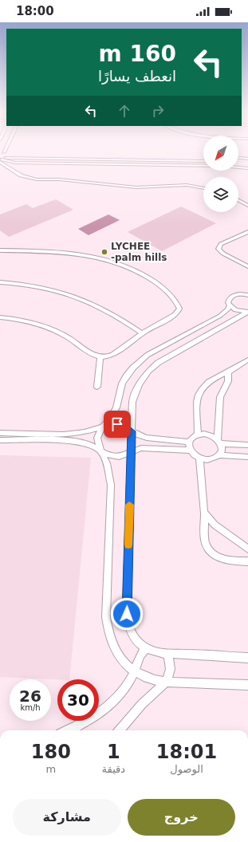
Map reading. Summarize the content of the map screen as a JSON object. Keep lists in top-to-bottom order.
{
  "places": ["LYCHEE -palm hills"],
  "north": "bottom left",
  "page": {
    "status": "18:00",
    "turn": ["160 m", "انعطف يسارًا"],
    "speed": "26 km/h",
    "limit": "30",
    "eta": [
      "18:01",
      "الوصول",
      "1",
      "دقيقة",
      "180",
      "m"
    ],
    "buttons": ["خروج", "مشاركة"]
  }
}
